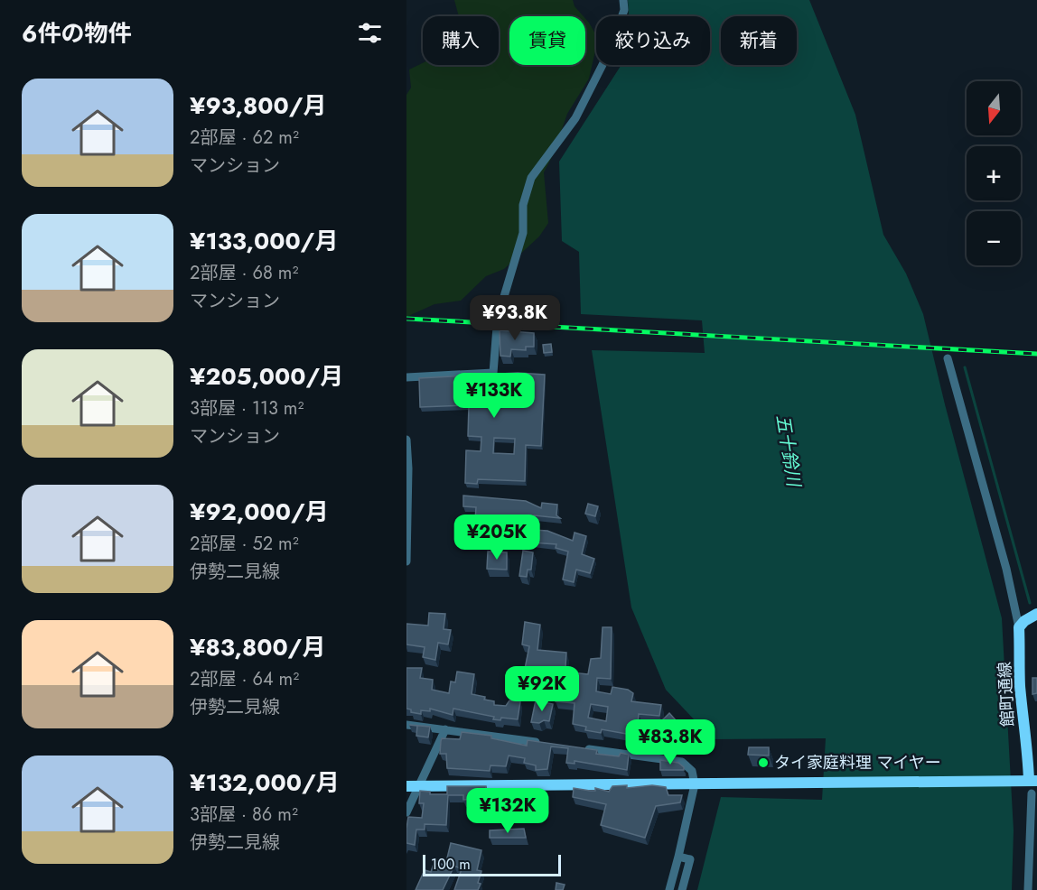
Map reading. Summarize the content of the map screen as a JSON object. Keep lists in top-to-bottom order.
{
  "streets": {
    "main road": ["館町通線"]
  },
  "water": ["五十鈴川"],
  "places": ["タイ家庭料理 マイヤー"],
  "scale_bar": "100 m",
  "north": "bottom",
  "page": {
    "heading": "6件の物件",
    "chip": [
      "購入",
      "賃貸",
      "絞り込み",
      "新着"
    ],
    "list": [
      {
        "name": "¥93,800/月",
        "note": "2部屋 · 62 m² · マンション"
      },
      {
        "name": "¥133,000/月",
        "note": "2部屋 · 68 m² · マンション"
      },
      {
        "name": "¥205,000/月",
        "note": "3部屋 · 113 m² · マンション"
      },
      {
        "name": "¥92,000/月",
        "note": "2部屋 · 52 m² · 伊勢二見線"
      },
      {
        "name": "¥83,800/月",
        "note": "2部屋 · 64 m² · 伊勢二見線"
      },
      {
        "name": "¥132,000/月",
        "note": "3部屋 · 86 m² · 伊勢二見線"
      }
    ],
    "map_buttons": ["+", "−"],
    "price": [
      "¥93.8K",
      "¥133K",
      "¥205K",
      "¥92K",
      "¥83.8K",
      "¥132K"
    ],
    "scale": "100 m"
  }
}
